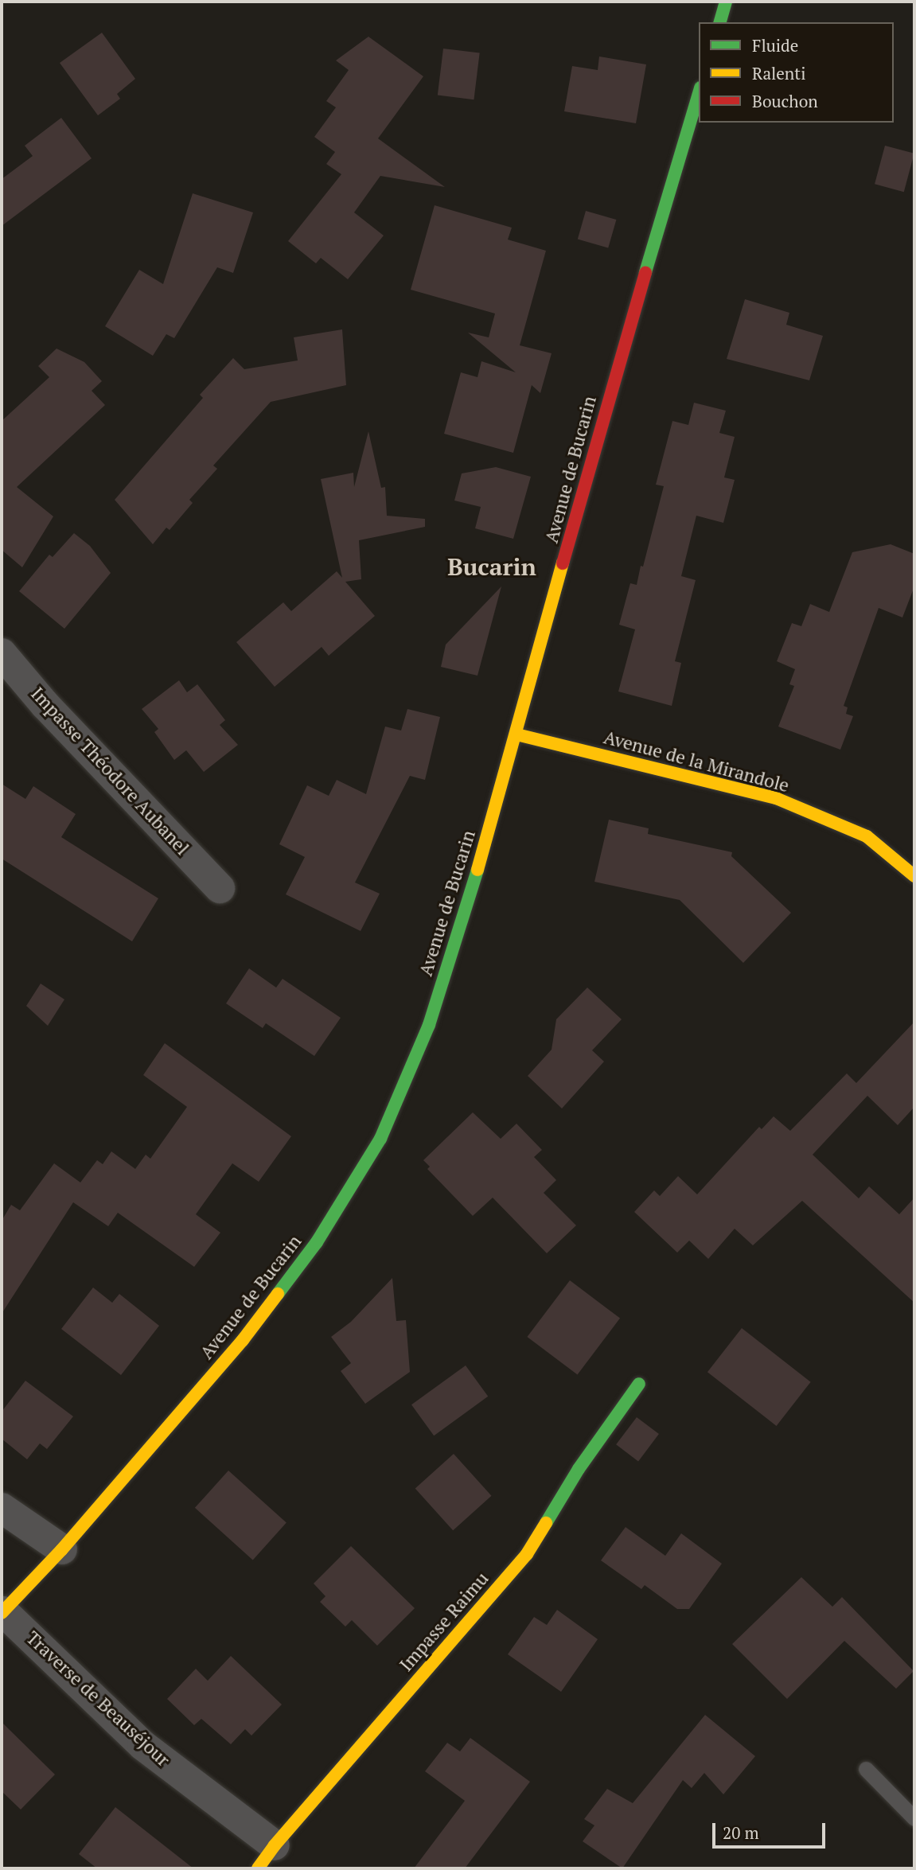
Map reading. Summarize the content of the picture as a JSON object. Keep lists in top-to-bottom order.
{
  "streets": {
    "street": [
      "Avenue de Bucarin",
      "Avenue de la Mirandole",
      "Impasse Théodore Aubanel",
      "Impasse Raimu",
      "Traverse de Beauséjour"
    ]
  },
  "crossings": [
    ["Avenue de Bucarin", "Avenue de la Mirandole"],
    ["Avenue de Bucarin", "Traverse de Beauséjour"],
    ["Impasse Raimu", "Traverse de Beauséjour"]
  ],
  "districts": ["Bucarin"],
  "legend": ["Fluide", "Ralenti", "Bouchon"],
  "scale_bar": "20 m"
}
